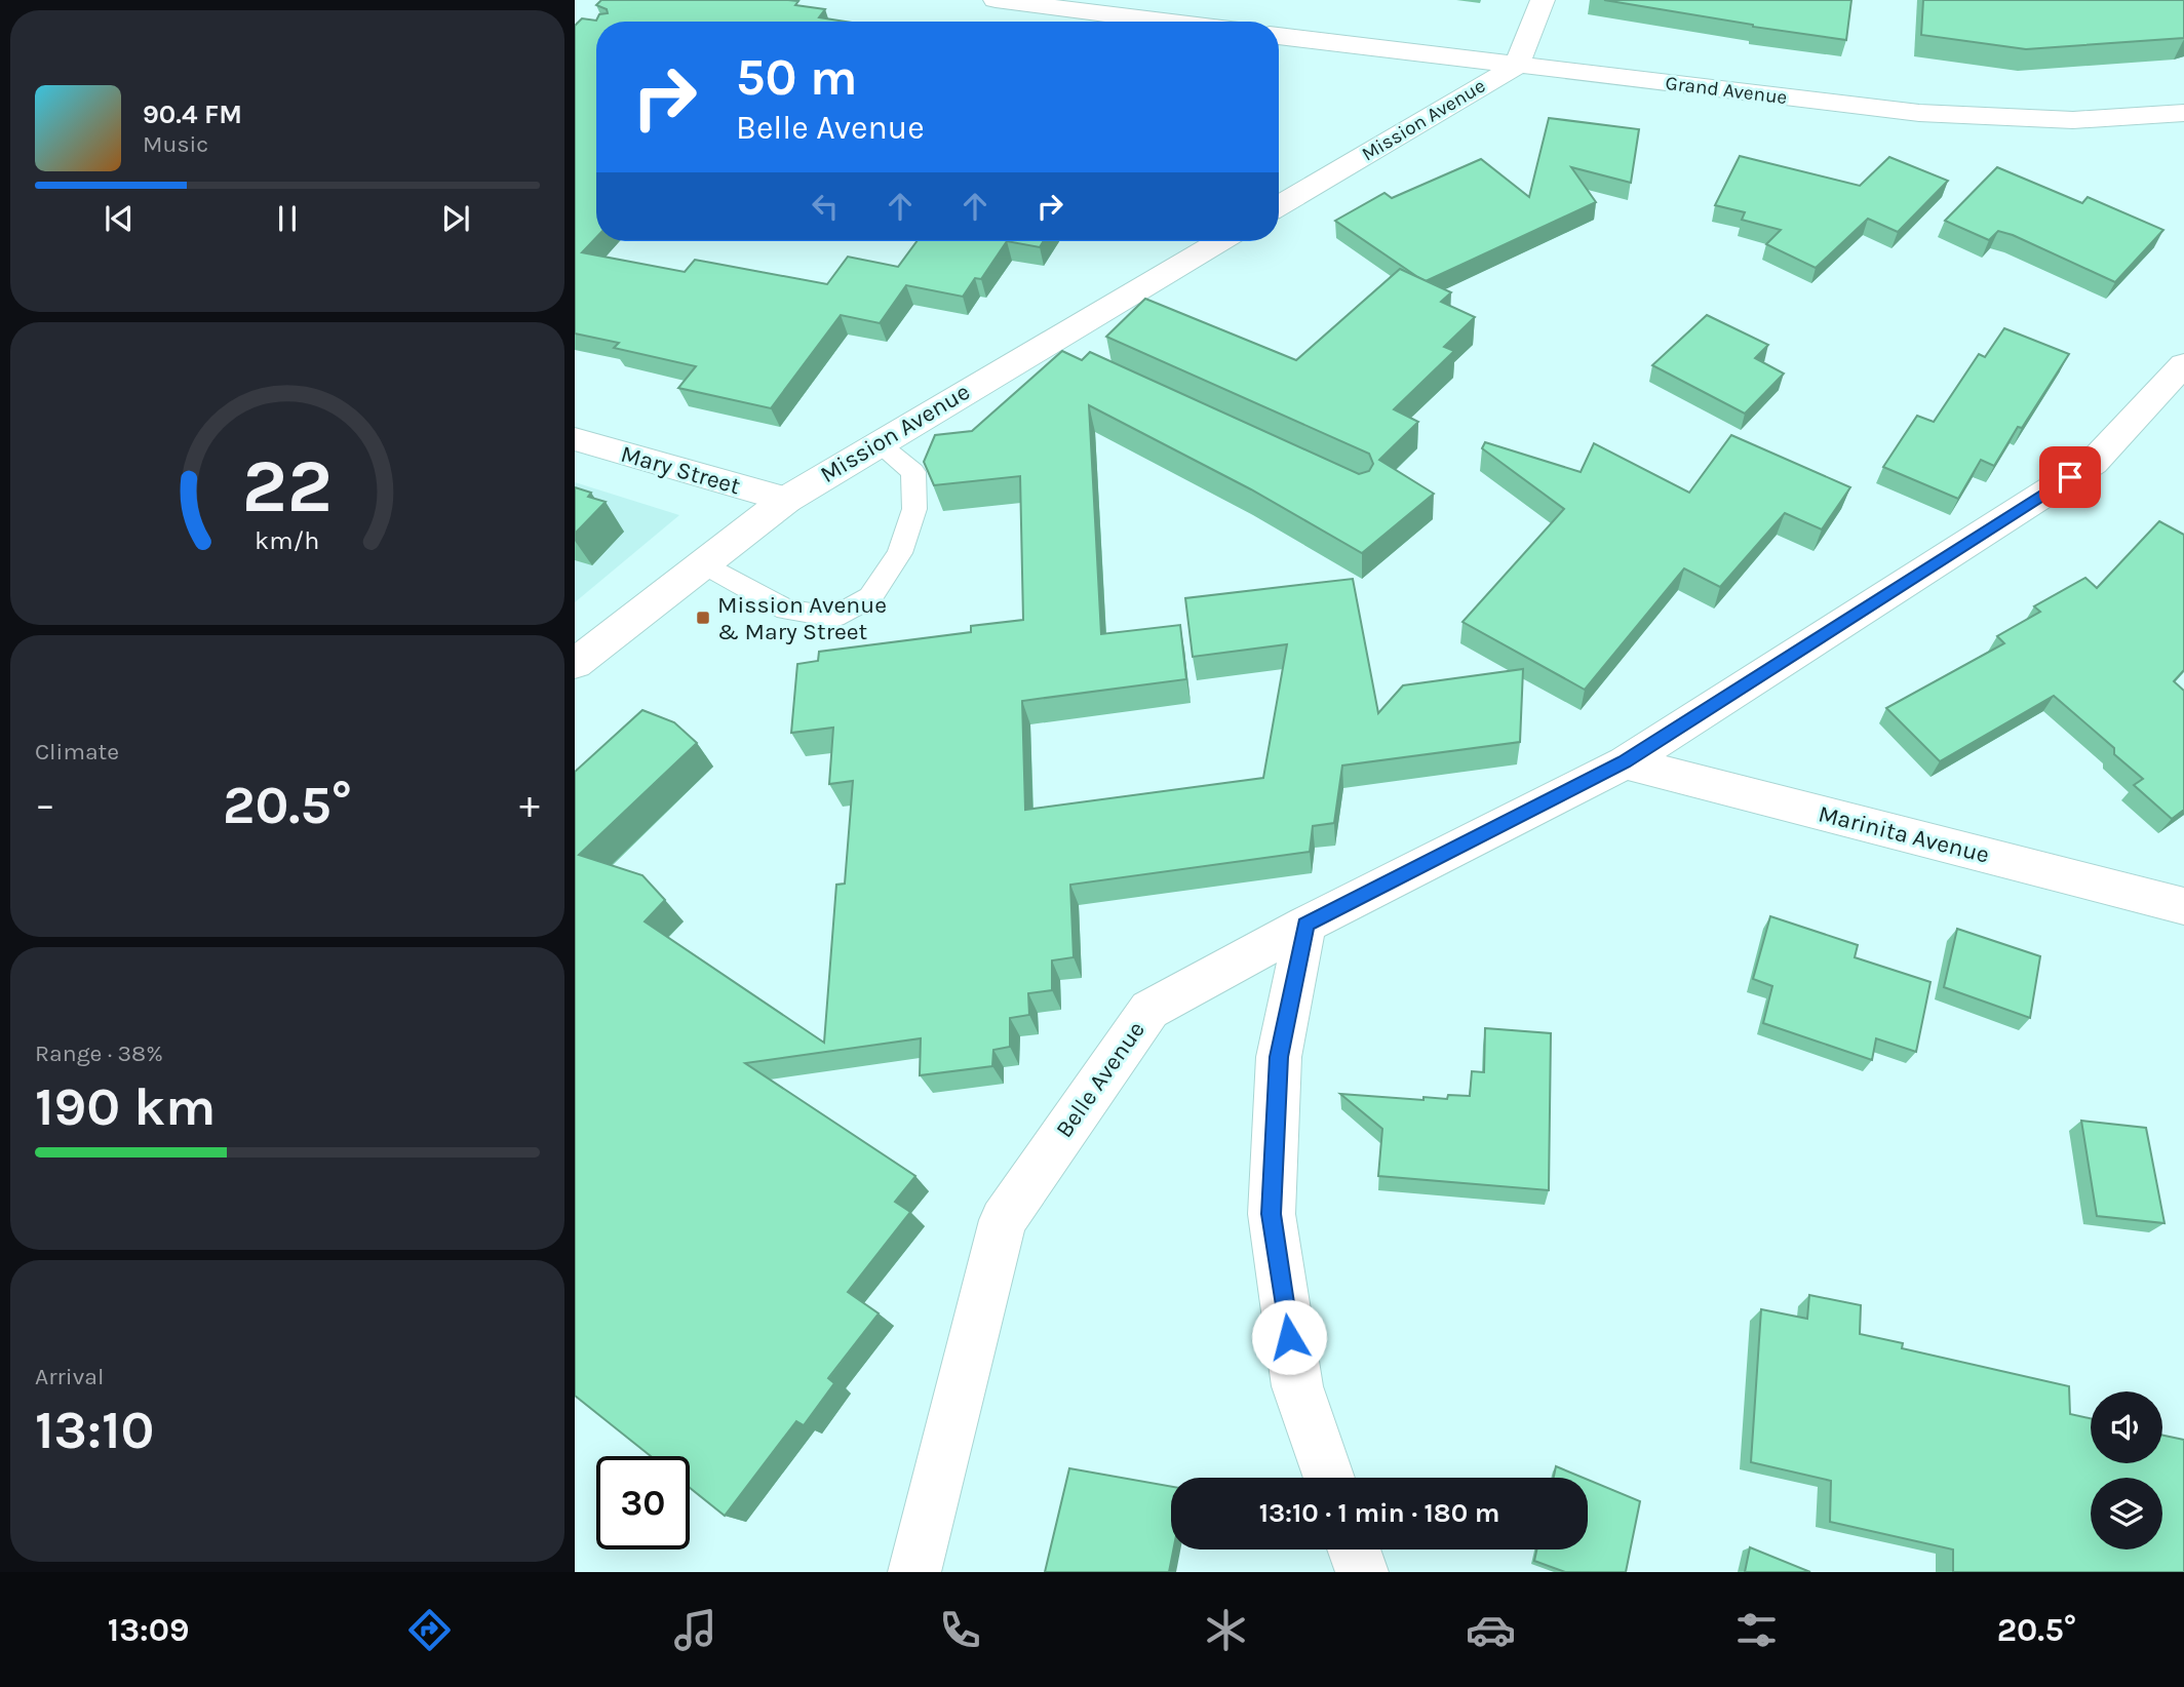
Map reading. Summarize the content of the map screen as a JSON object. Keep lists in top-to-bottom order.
{
  "streets": {
    "street": [
      "Grand Avenue",
      "Mission Avenue",
      "Mary Street",
      "Marinita Avenue",
      "Belle Avenue"
    ]
  },
  "crossings": [
    ["Grand Avenue", "Mission Avenue"],
    ["Mission Avenue", "Mary Street"],
    ["Marinita Avenue", "Belle Avenue"]
  ],
  "places": {
    "transit": ["Mission Avenue & Mary Street"]
  },
  "page": {
    "turn": ["50 m", "Belle Avenue"],
    "song": ["90.4 FM", "Music"],
    "tile": [
      "Climate",
      ["Range · 38%", "190 km"],
      ["Arrival", "13:10"]
    ],
    "heat": ["−", "20.5°", "+"],
    "limit": "30",
    "trip": "13:10 · 1 min · 180 m",
    "tabs": ["13:09", "20.5°"],
    "gauge": ["22", "km/h"]
  }
}
